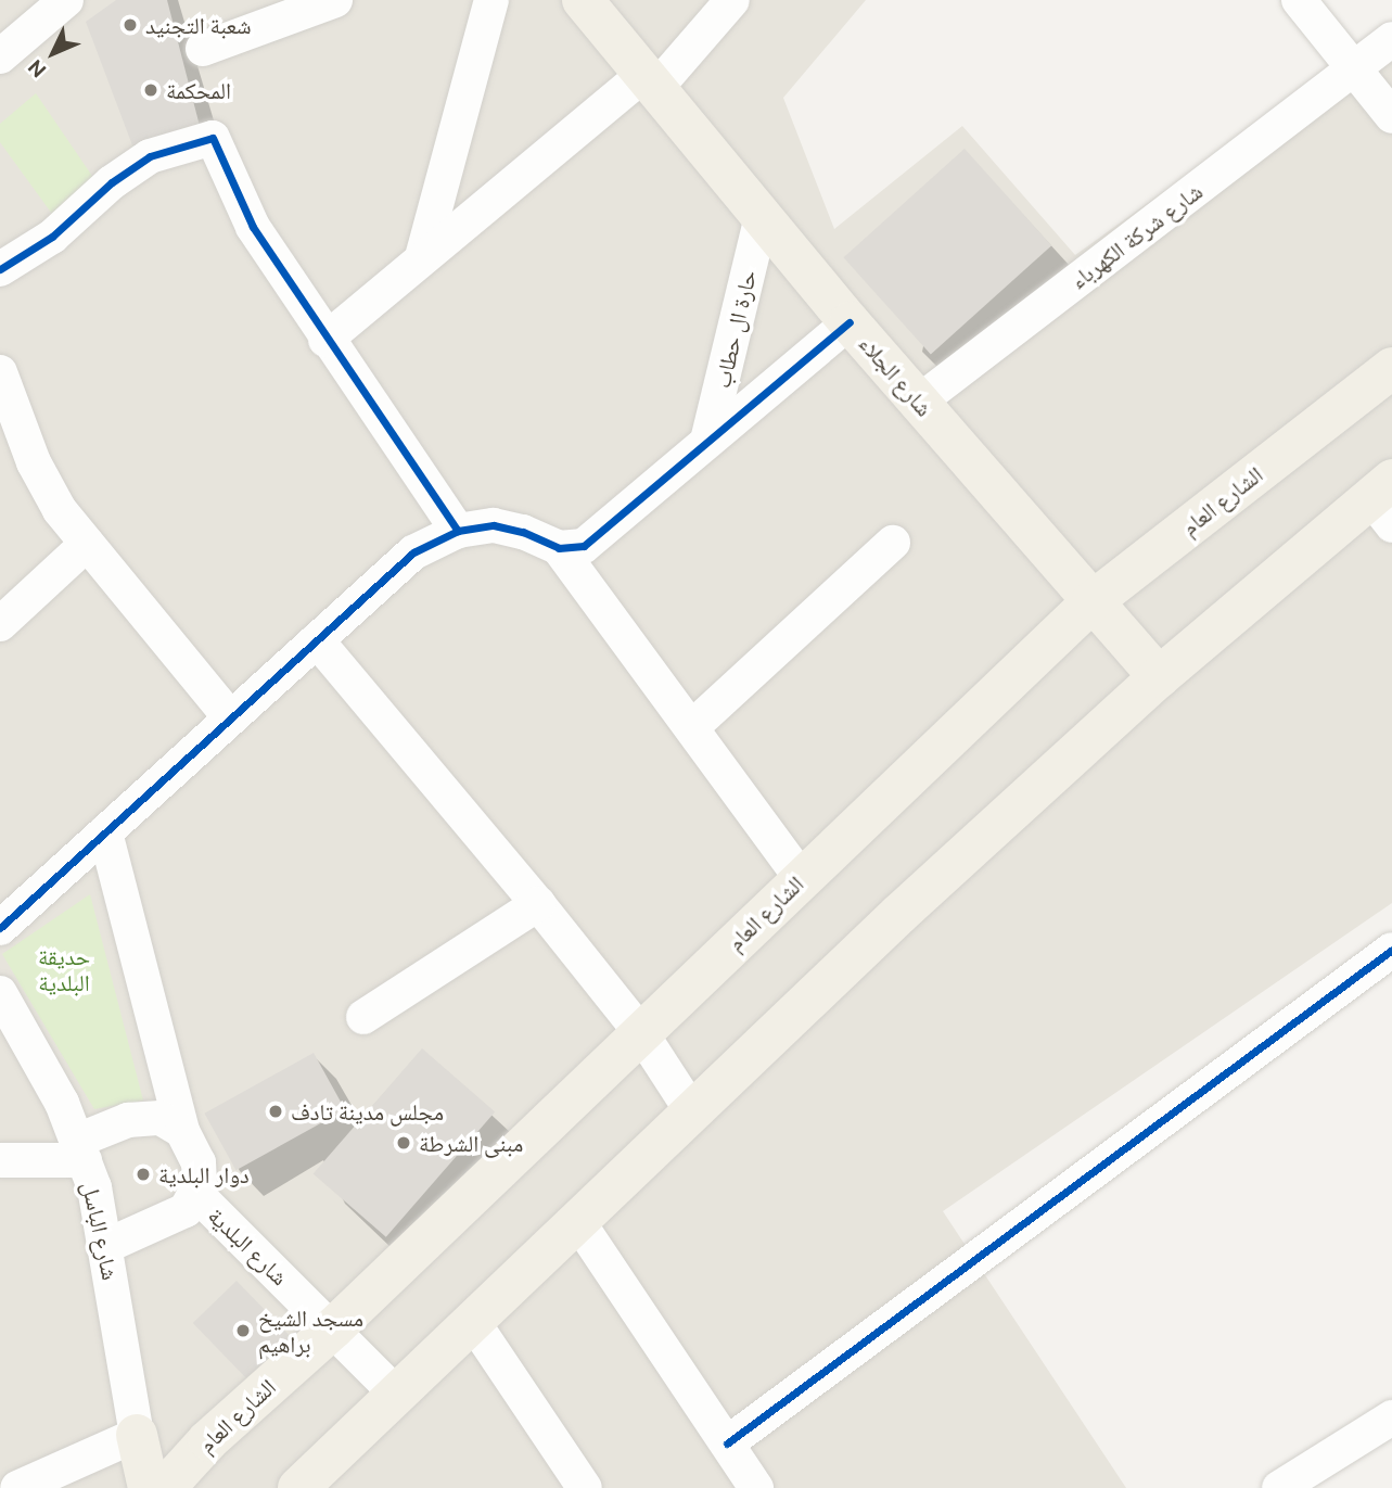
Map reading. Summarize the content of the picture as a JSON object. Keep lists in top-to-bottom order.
{
  "streets": {
    "main road": ["شارع الجلاء", "الشارع العام", "شارع الباسل"],
    "street": ["شارع شركة الكهرباء", "حارة ال حطاب", "شارع البلدية"]
  },
  "crossings": [
    ["شارع شركة الكهرباء", "شارع الجلاء"],
    ["حارة ال حطاب", "شارع الجلاء"],
    ["شارع الجلاء", "الشارع العام"],
    ["الشارع العام", "شارع البلدية"],
    ["شارع الباسل", "شارع البلدية"]
  ],
  "parks": ["حديقة البلدية"],
  "places": [
    "شعبة التجنيد",
    "المحكمة",
    "مجلس مدينة تادف",
    "مبنى الشرطة",
    "دوار البلدية",
    "مسجد الشيخ براهيم"
  ],
  "north": "bottom left"
}
